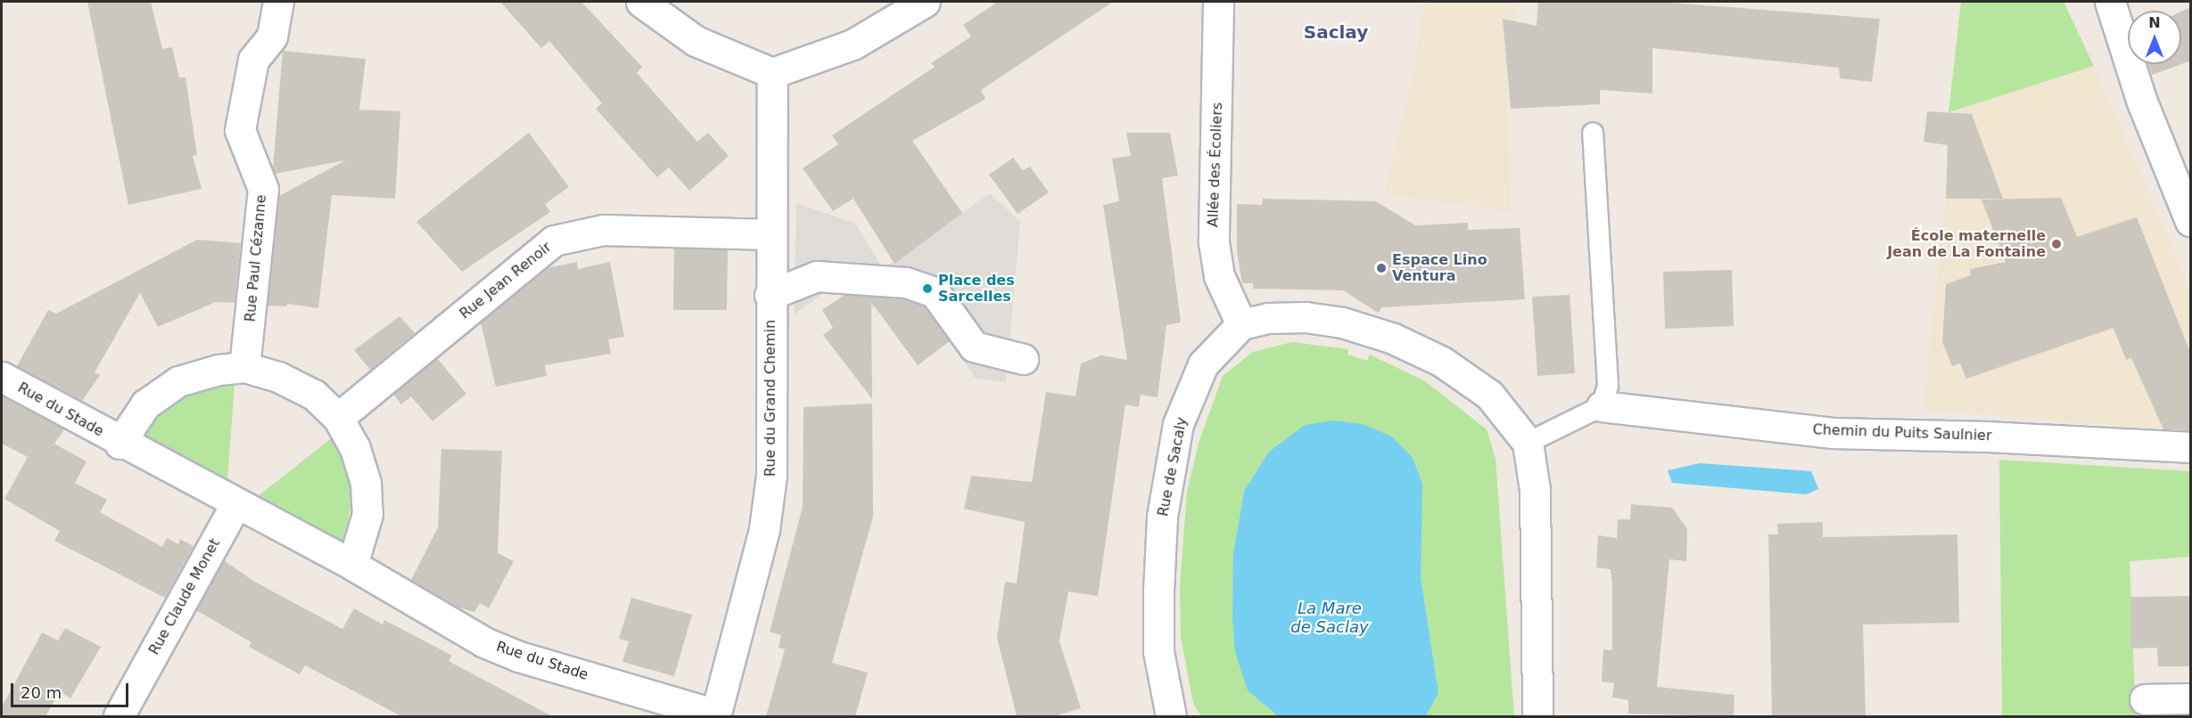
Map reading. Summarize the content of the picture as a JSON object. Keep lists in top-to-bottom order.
{
  "streets": {
    "street": [
      "Allée des Écoliers",
      "Rue Paul Cézanne",
      "Rue Jean Renoir",
      "Rue du Grand Chemin",
      "Rue du Stade",
      "Chemin du Puits Saulnier",
      "Rue de Sacaly",
      "Rue Claude Monet"
    ]
  },
  "crossings": [
    ["Allée des Écoliers", "Rue de Sacaly"],
    ["Rue Paul Cézanne", "Rue du Stade"],
    ["Rue Jean Renoir", "Rue du Grand Chemin"],
    ["Rue Jean Renoir", "Rue du Stade"],
    ["Rue du Grand Chemin", "Rue du Stade"],
    ["Rue du Stade", "Rue Claude Monet"]
  ],
  "districts": ["Saclay"],
  "water": ["La Mare de Saclay"],
  "places": ["École maternelle Jean de La Fontaine", "Espace Lino Ventura", "Place des Sarcelles"],
  "scale_bar": "20 m",
  "north": "top"
}
